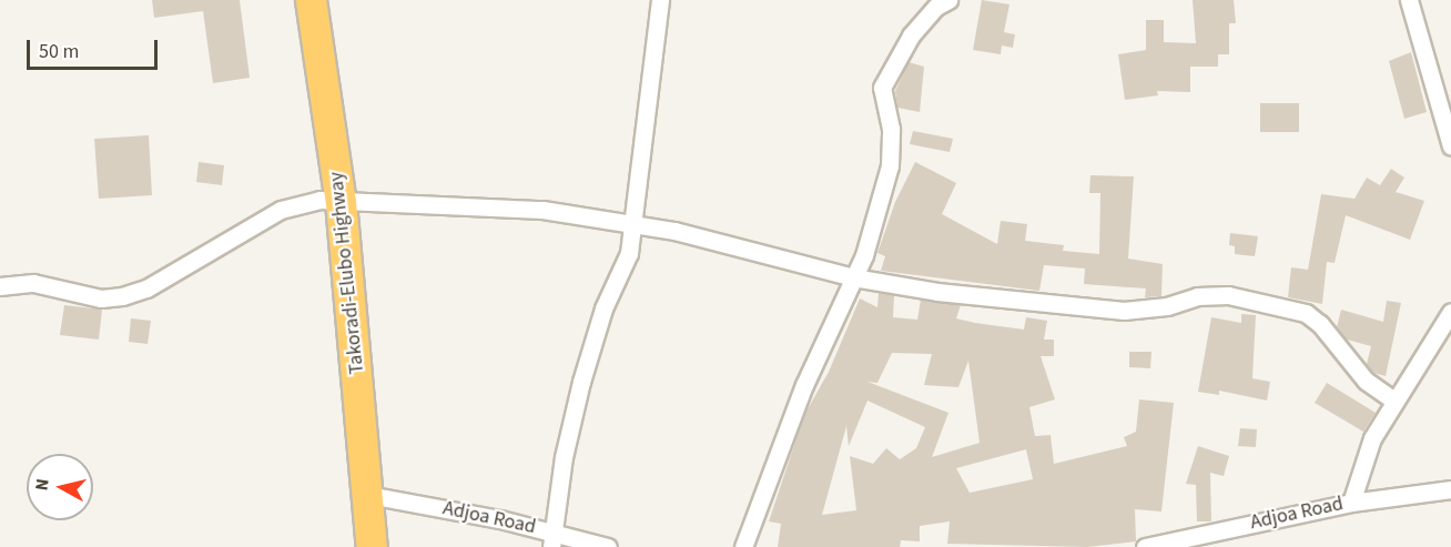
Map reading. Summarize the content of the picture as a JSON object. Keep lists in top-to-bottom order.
{
  "streets": {
    "highway": ["Takoradi-Elubo Highway"],
    "street": ["Adjoa Road"]
  },
  "crossings": [
    ["Takoradi-Elubo Highway", "Adjoa Road"]
  ],
  "scale_bar": "50 m",
  "north": "left"
}
